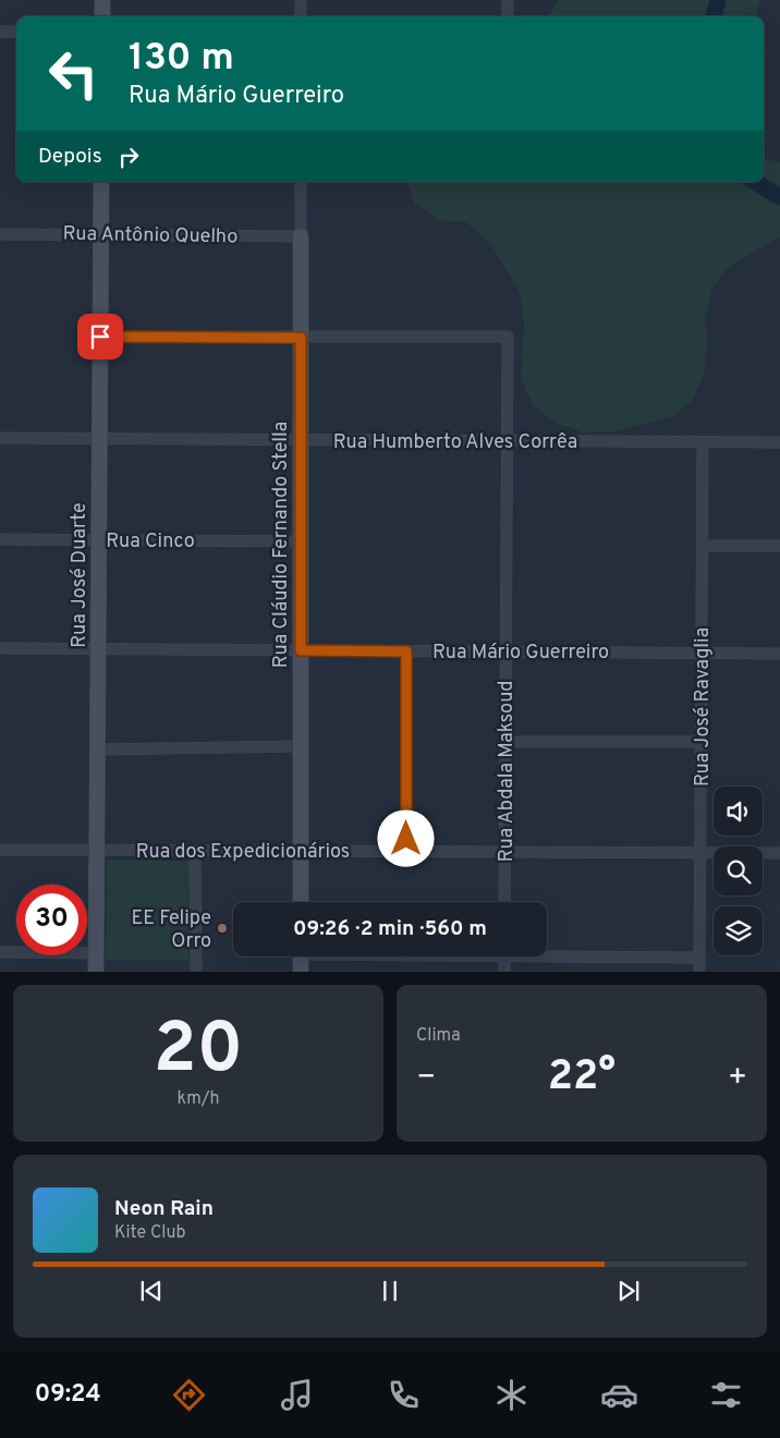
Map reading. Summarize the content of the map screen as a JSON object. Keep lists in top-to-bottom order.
{
  "streets": {
    "street": [
      "Rua Antônio Quelho",
      "Rua Humberto Alves Corrêa",
      "Rua Cinco",
      "Rua Cláudio Fernando Stella",
      "Rua José Duarte",
      "Rua Mário Guerreiro",
      "Rua José Ravaglia",
      "Rua Abdala Maksoud",
      "Rua dos Expedicionários"
    ]
  },
  "crossings": [
    ["Rua Antônio Quelho", "Rua Cláudio Fernando Stella"],
    ["Rua Antônio Quelho", "Rua José Duarte"],
    ["Rua Humberto Alves Corrêa", "Rua Cláudio Fernando Stella"],
    ["Rua Humberto Alves Corrêa", "Rua José Duarte"],
    ["Rua Humberto Alves Corrêa", "Rua José Ravaglia"],
    ["Rua Humberto Alves Corrêa", "Rua Abdala Maksoud"],
    ["Rua Cinco", "Rua Cláudio Fernando Stella"],
    ["Rua Cinco", "Rua José Duarte"],
    ["Rua Cláudio Fernando Stella", "Rua Mário Guerreiro"],
    ["Rua Cláudio Fernando Stella", "Rua Abdala Maksoud"],
    ["Rua Cláudio Fernando Stella", "Rua dos Expedicionários"],
    ["Rua José Duarte", "Rua Mário Guerreiro"],
    ["Rua José Duarte", "Rua dos Expedicionários"],
    ["Rua Mário Guerreiro", "Rua José Ravaglia"],
    ["Rua Mário Guerreiro", "Rua Abdala Maksoud"],
    ["Rua José Ravaglia", "Rua dos Expedicionários"],
    ["Rua Abdala Maksoud", "Rua dos Expedicionários"]
  ],
  "places": ["EE Felipe Orro"],
  "page": {
    "turn": ["130 m", "Rua Mário Guerreiro"],
    "then": "Depois",
    "limit": "30",
    "trip": "09:26 · 2 min · 560 m",
    "tile": [
      ["20", "km/h"],
      "Clima"
    ],
    "heat": ["−", "22°", "+"],
    "song": ["Neon Rain", "Kite Club"],
    "tabs": "09:24"
  }
}
